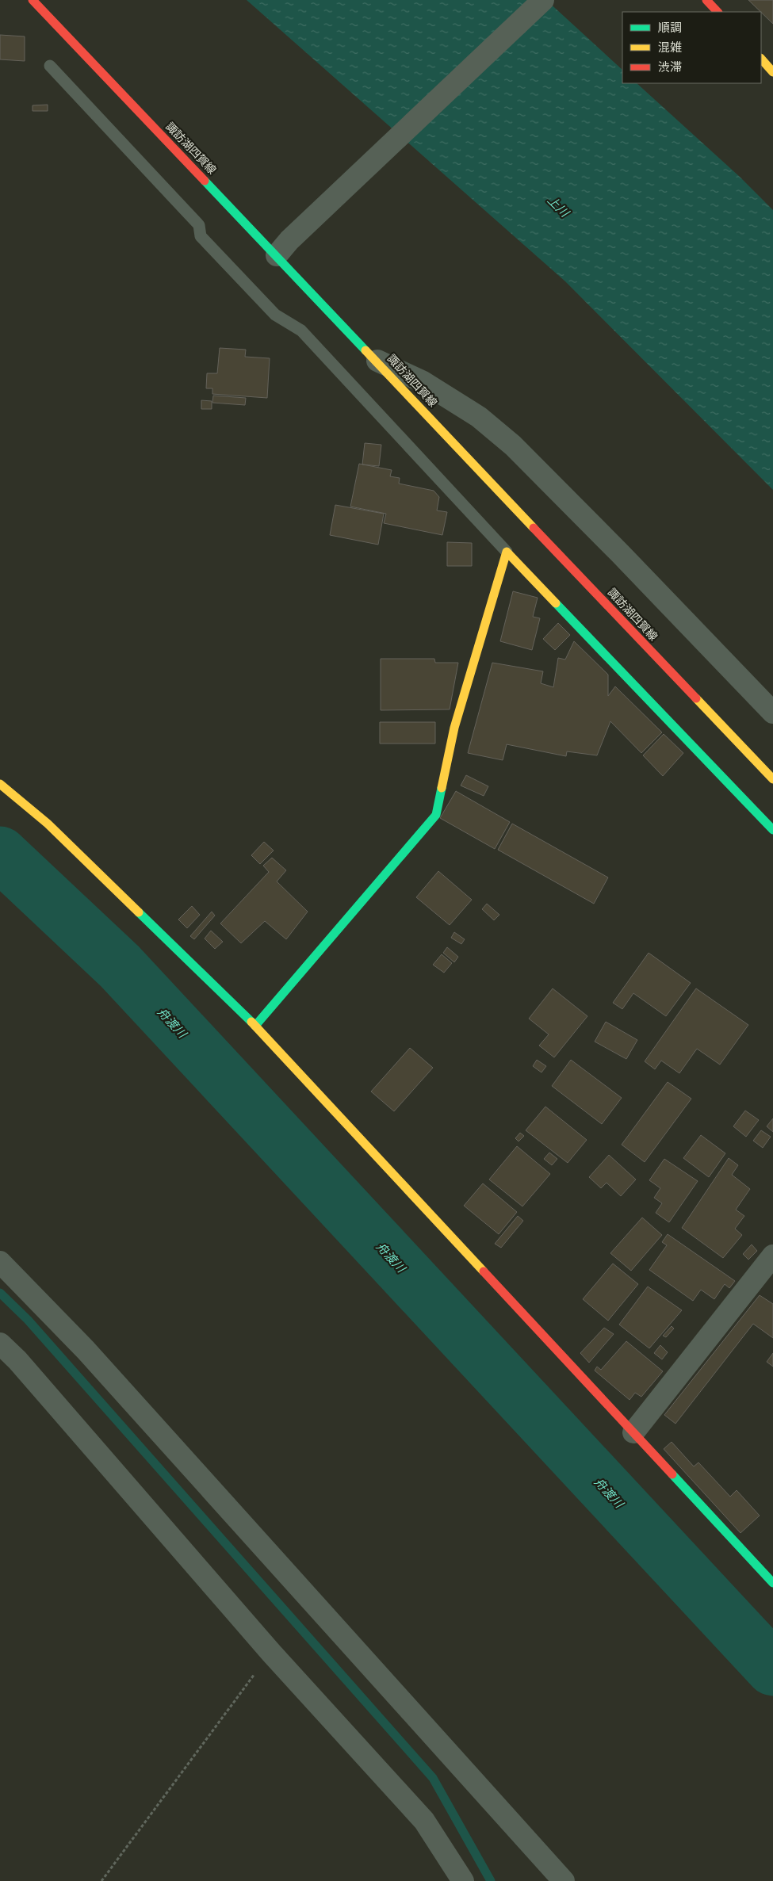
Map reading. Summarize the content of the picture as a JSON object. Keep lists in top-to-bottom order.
{
  "streets": {
    "street": ["諏訪湖四賀線"]
  },
  "water": ["上川", "舟渡川"],
  "legend": ["順調", "混雑", "渋滞"]
}
